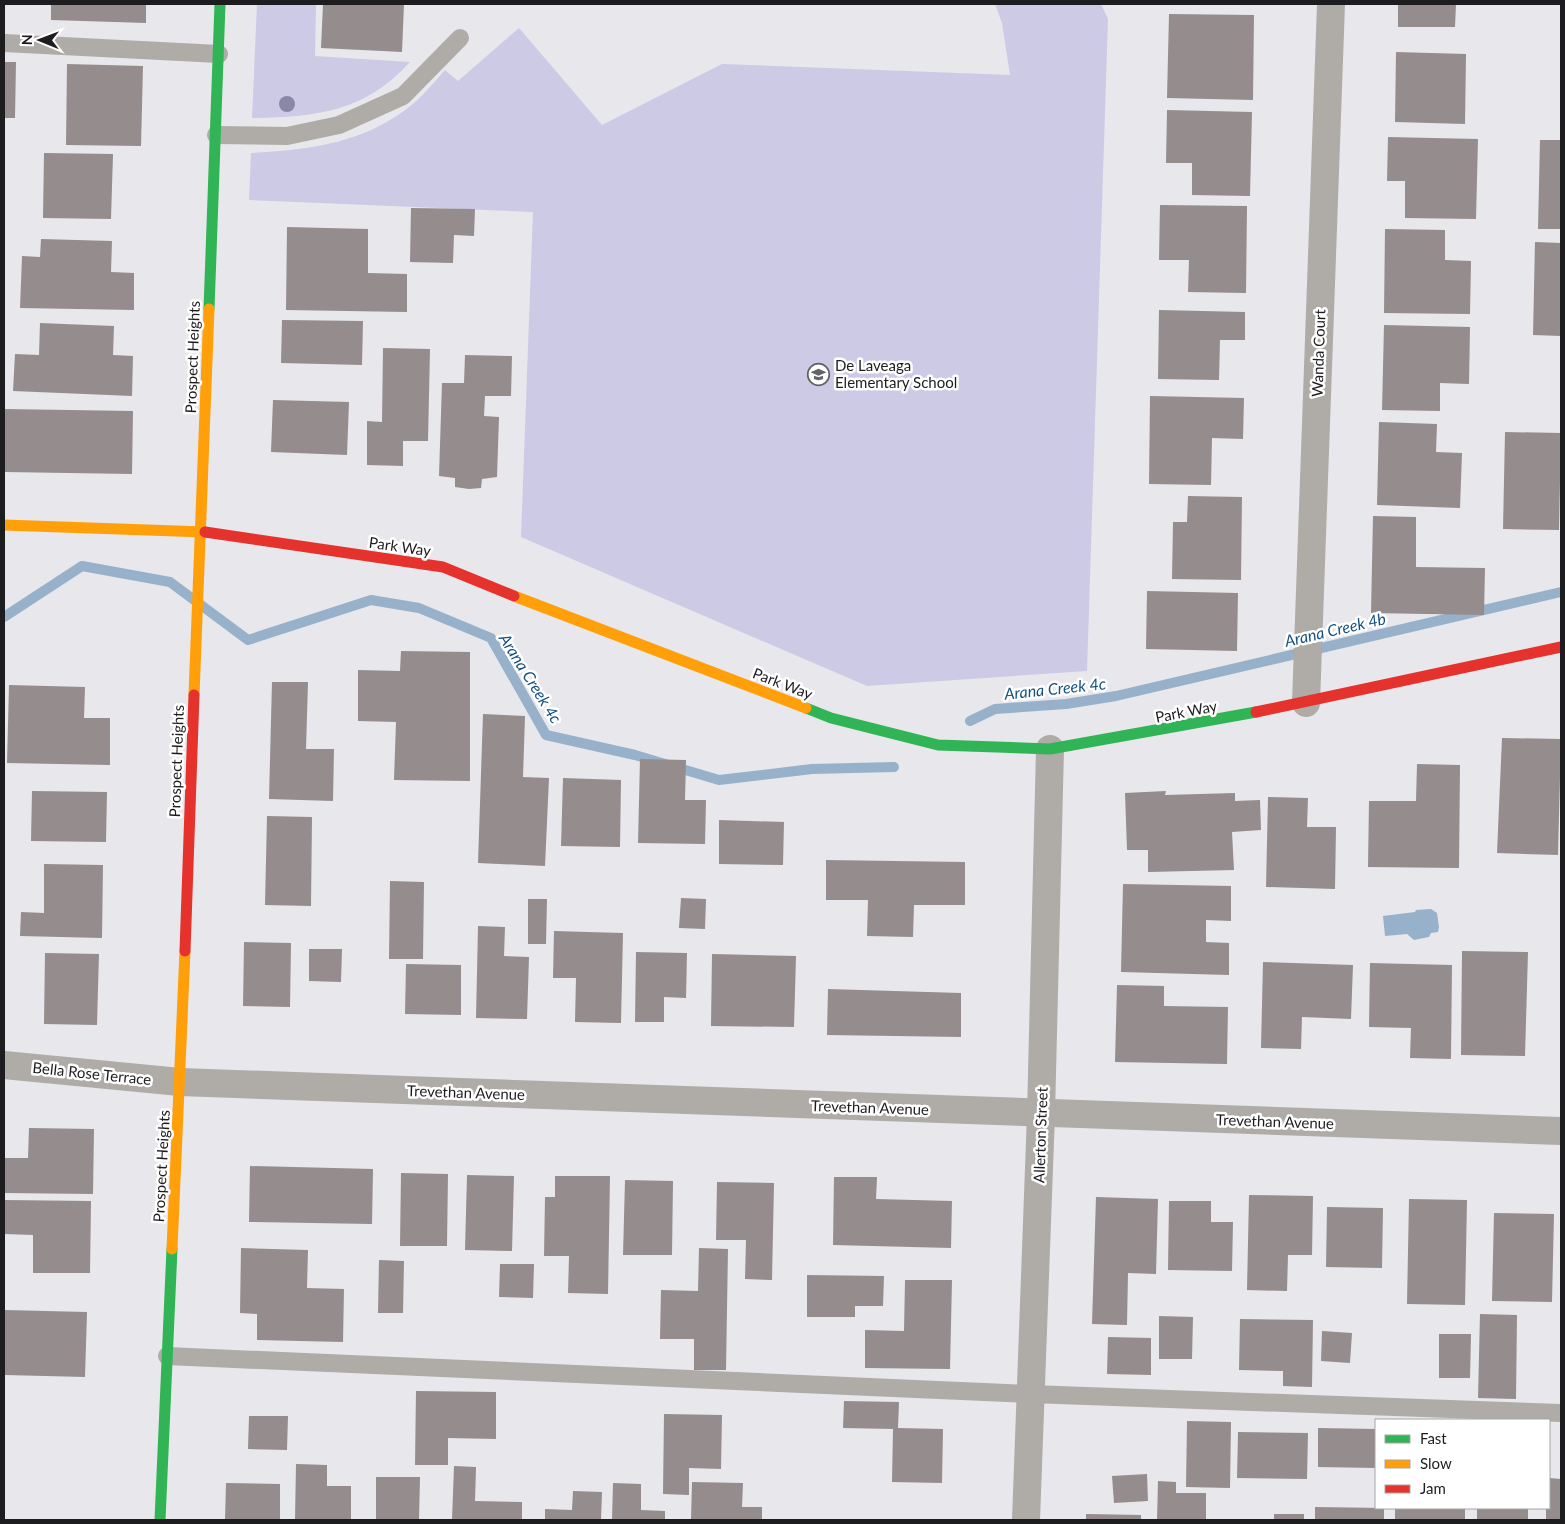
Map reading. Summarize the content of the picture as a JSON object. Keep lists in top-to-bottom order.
{
  "streets": {
    "street": [
      "Wanda Court",
      "Prospect Heights",
      "Park Way",
      "Bella Rose Terrace",
      "Trevethan Avenue",
      "Allerton Street"
    ]
  },
  "crossings": [
    ["Wanda Court", "Park Way"],
    ["Prospect Heights", "Park Way"],
    ["Prospect Heights", "Bella Rose Terrace"],
    ["Prospect Heights", "Trevethan Avenue"],
    ["Park Way", "Allerton Street"],
    ["Bella Rose Terrace", "Trevethan Avenue"],
    ["Trevethan Avenue", "Allerton Street"]
  ],
  "water": ["Arana Creek 4b", "Arana Creek 4c"],
  "places": {
    "school or university": ["De Laveaga Elementary School"]
  },
  "legend": ["Fast", "Slow", "Jam"],
  "north": "left"
}
